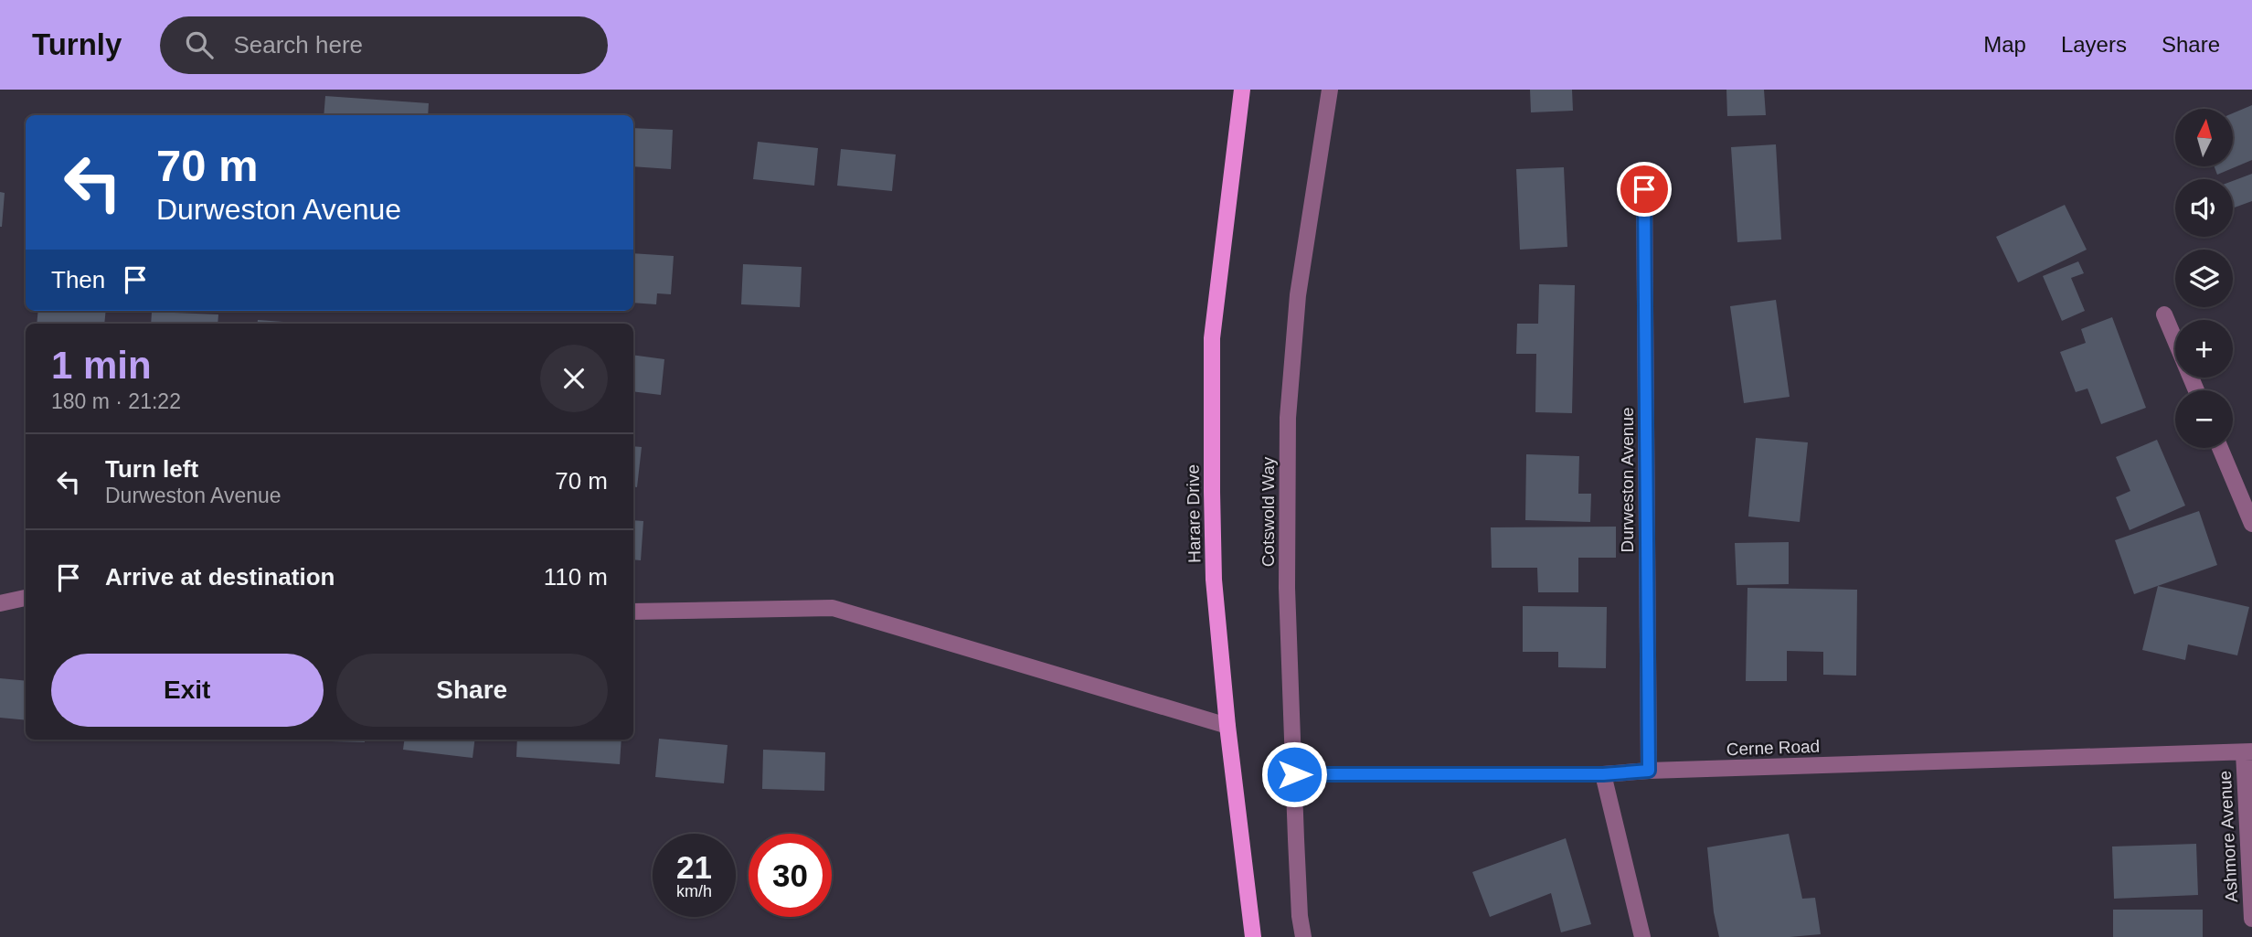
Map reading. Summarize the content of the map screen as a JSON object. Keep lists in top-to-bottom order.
{
  "streets": {
    "main road": ["Harare Drive"],
    "street": [
      "Durweston Avenue",
      "Cotswold Way",
      "Cerne Road",
      "Ashmore Avenue"
    ]
  },
  "crossings": [
    ["Durweston Avenue", "Cerne Road"],
    ["Cotswold Way", "Cerne Road"],
    ["Cerne Road", "Ashmore Avenue"]
  ],
  "north": "top",
  "page": {
    "header": "Turnly",
    "search": "Search here",
    "nav": ["Map", "Layers", "Share"],
    "map_buttons": ["+", "−"],
    "turn": ["70 m", "Durweston Avenue"],
    "then": "Then",
    "heading": ["1 min", "180 m · 21:22"],
    "list": [
      {
        "name": "Turn left",
        "note": "Durweston Avenue",
        "value": "70 m"
      },
      {
        "name": "Arrive at destination",
        "value": "110 m"
      }
    ],
    "buttons": ["Exit", "Share"],
    "speed": "21 km/h",
    "limit": "30"
  }
}
